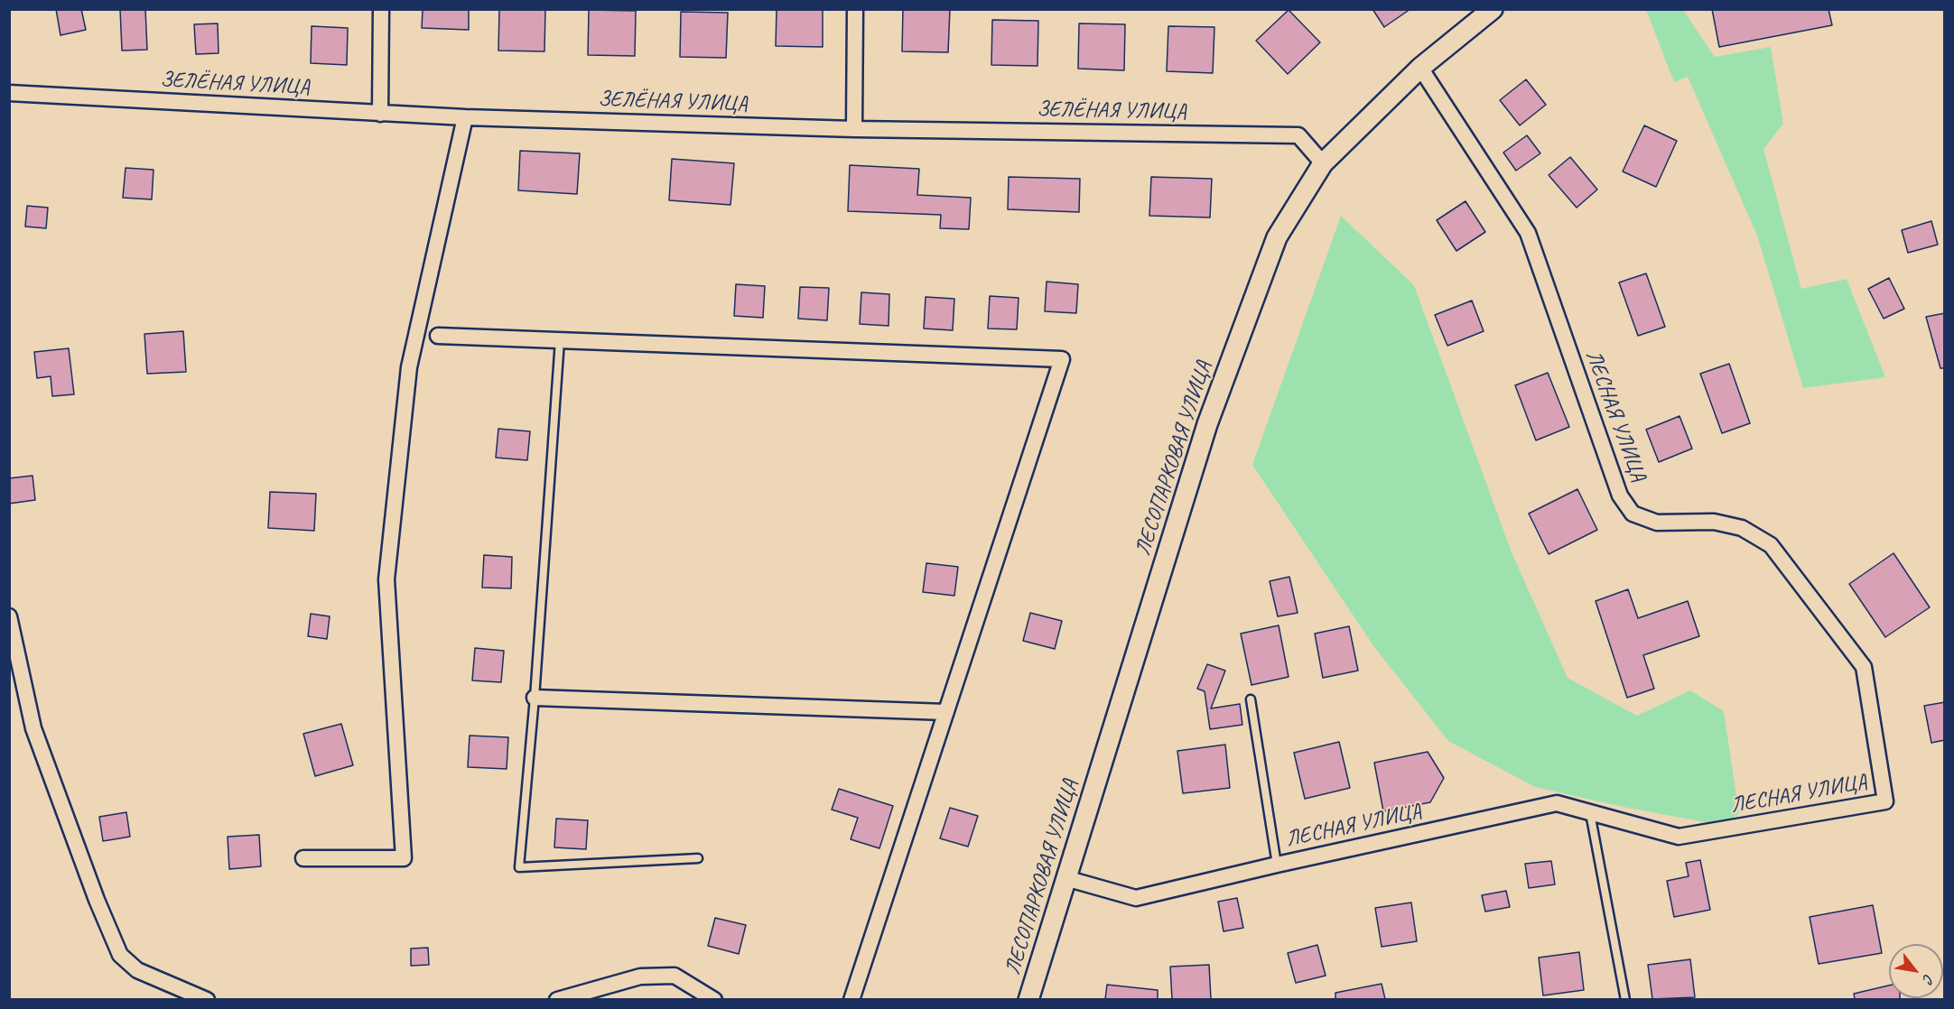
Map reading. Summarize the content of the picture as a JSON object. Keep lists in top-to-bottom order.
{
  "streets": {
    "street": ["ЗЕЛЁНАЯ УЛИЦА", "ЛЕСНАЯ УЛИЦА", "ЛЕСОПАРКОВАЯ УЛИЦА"]
  },
  "crossings": [
    ["ЗЕЛЁНАЯ УЛИЦА", "ЛЕСОПАРКОВАЯ УЛИЦА"],
    ["ЛЕСНАЯ УЛИЦА", "ЛЕСОПАРКОВАЯ УЛИЦА"]
  ],
  "north": "bottom right"
}
